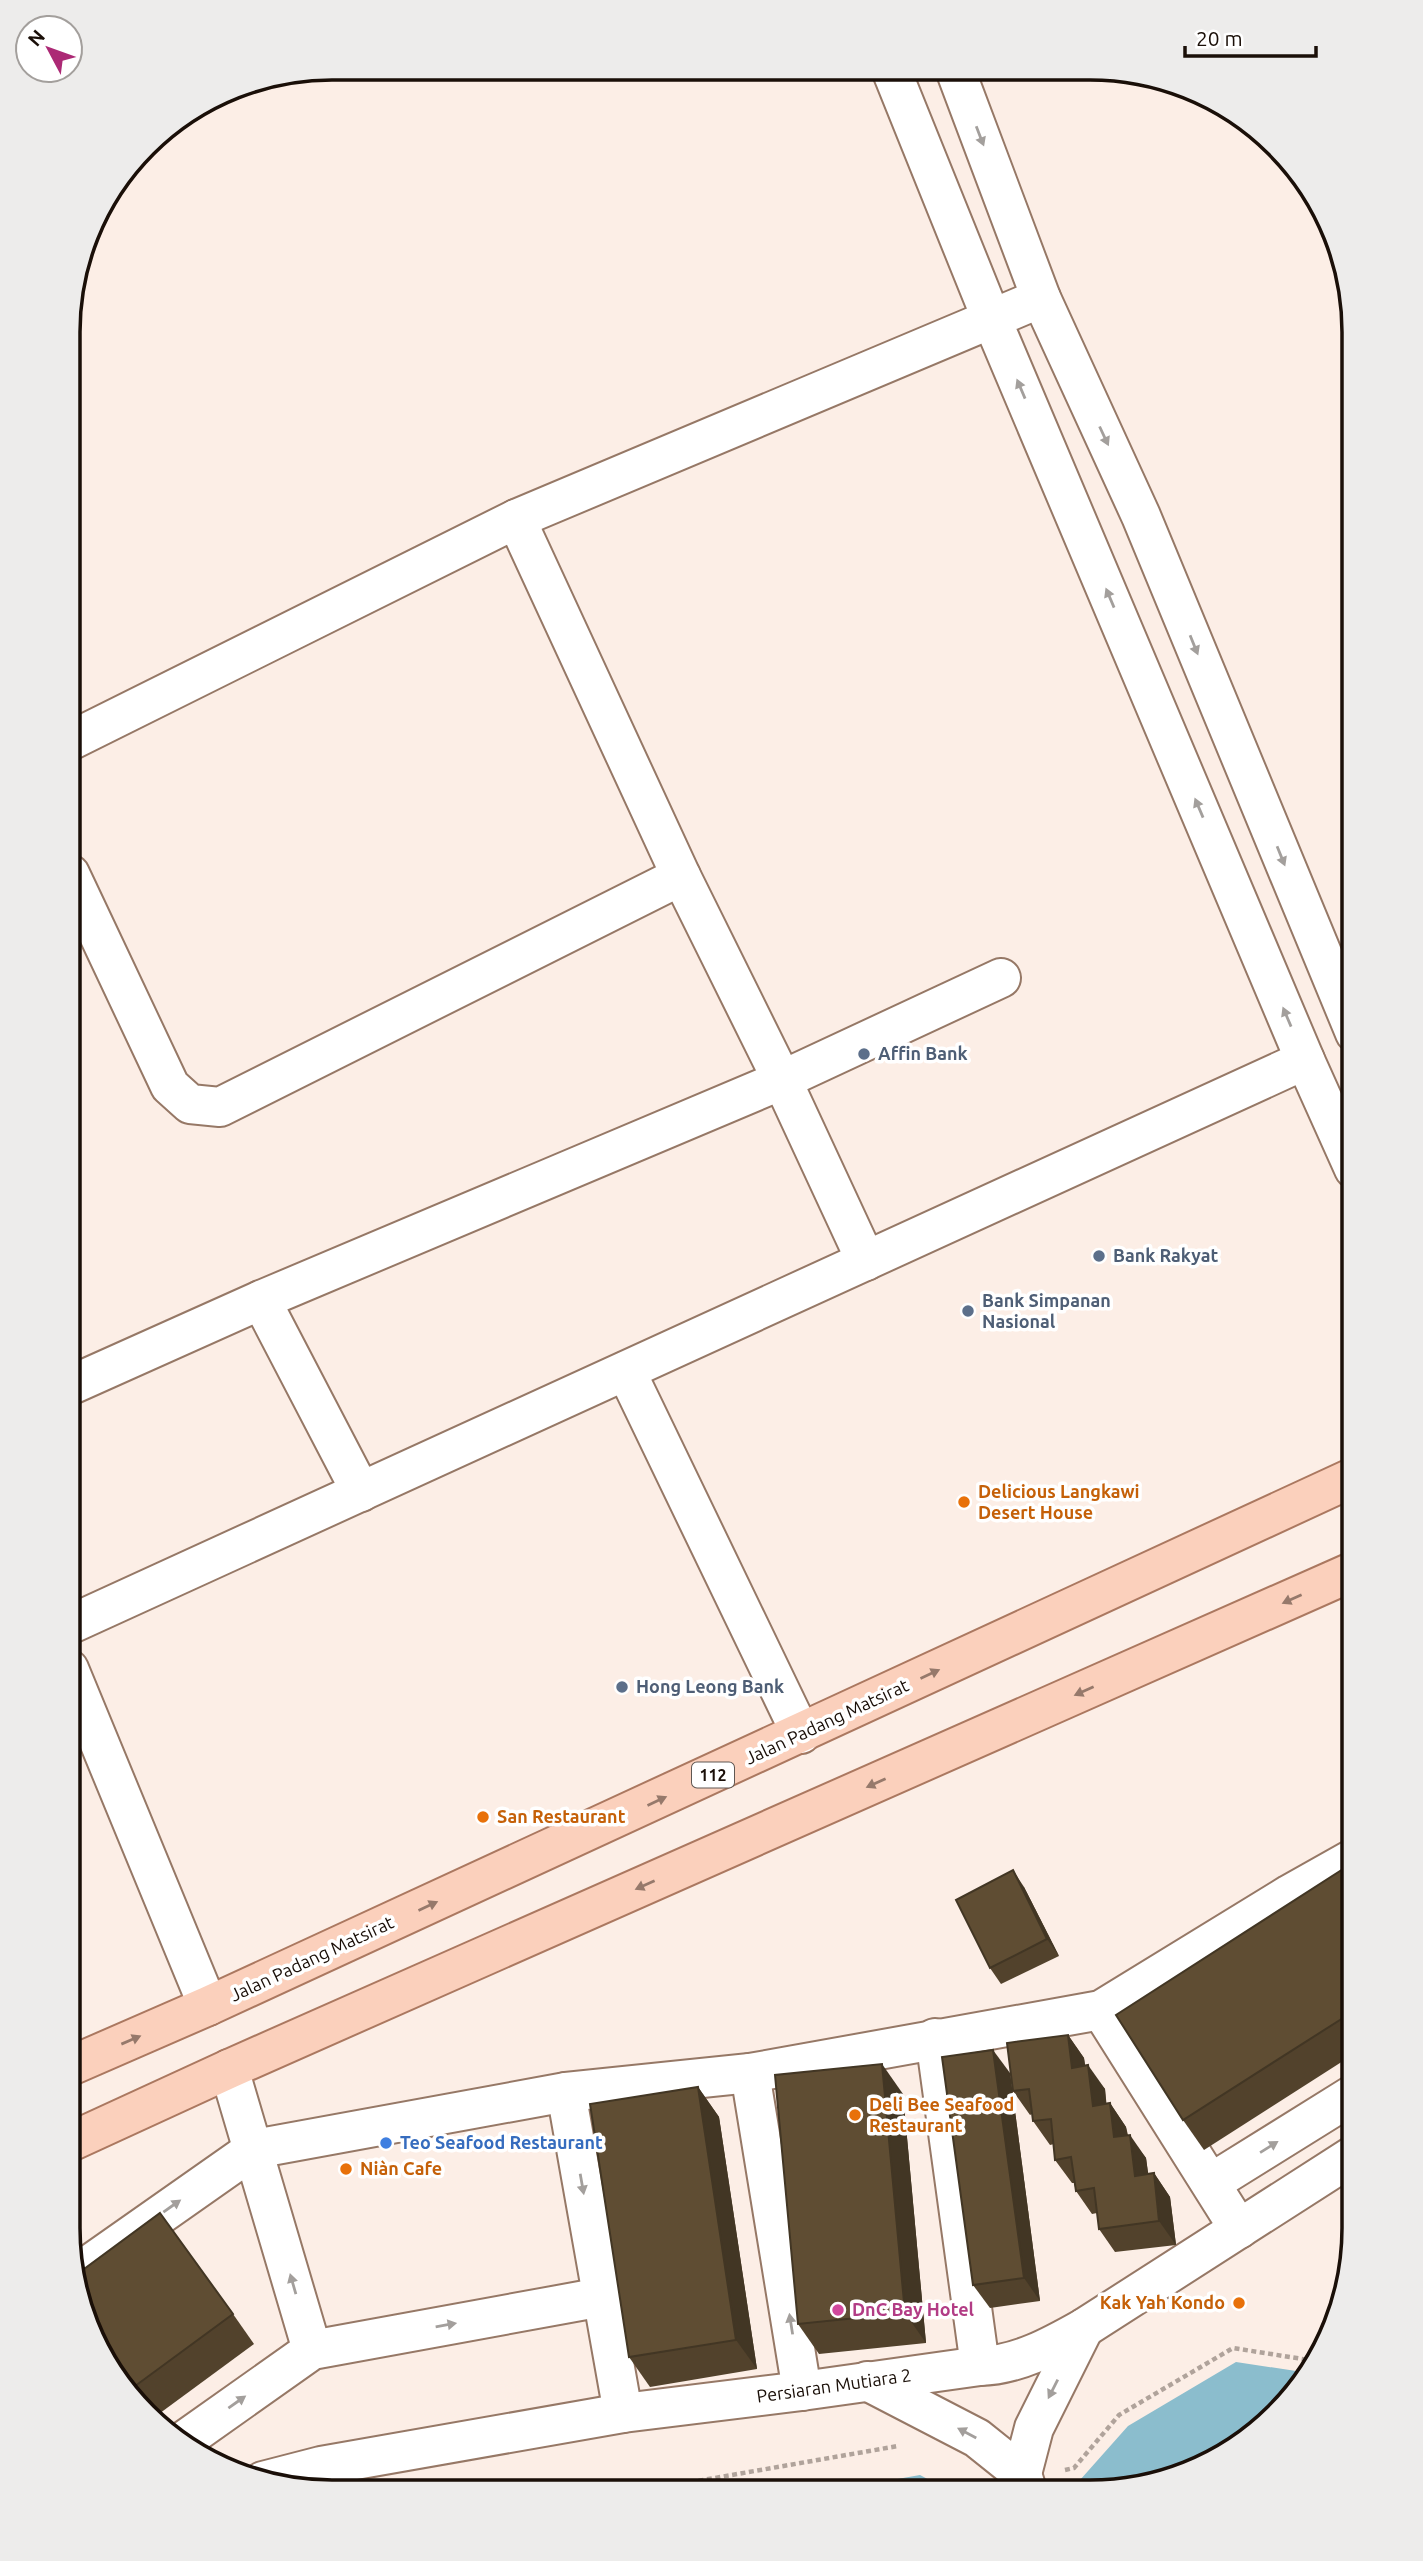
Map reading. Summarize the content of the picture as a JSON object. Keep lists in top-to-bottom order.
{
  "streets": {
    "main road": ["Jalan Padang Matsirat", "112"],
    "street": ["Persiaran Mutiara 2"]
  },
  "places": [
    "Affin Bank",
    "Bank Rakyat",
    "Bank Simpanan Nasional",
    "Delicious Langkawi Desert House",
    "Hong Leong Bank",
    "San Restaurant",
    "Deli Bee Seafood Restaurant",
    "Teo Seafood Restaurant",
    "Niàn Cafe",
    "Kak Yah Kondo",
    "DnC Bay Hotel"
  ],
  "scale_bar": "20 m",
  "north": "top left"
}
